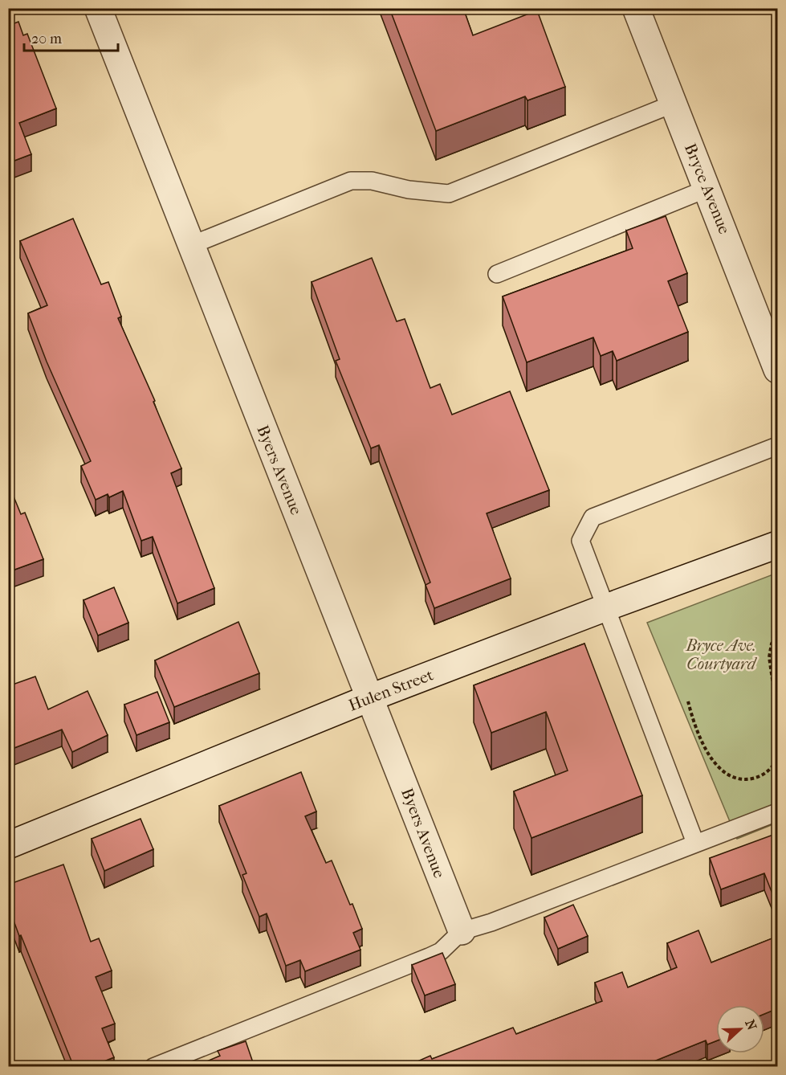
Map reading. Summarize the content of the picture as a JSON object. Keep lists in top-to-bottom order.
{
  "streets": {
    "street": ["Bryce Avenue", "Byers Avenue", "Hulen Street"]
  },
  "crossings": [
    ["Byers Avenue", "Hulen Street"]
  ],
  "parks": ["Bryce Ave. Courtyard"],
  "scale_bar": "20 m",
  "north": "right"
}
